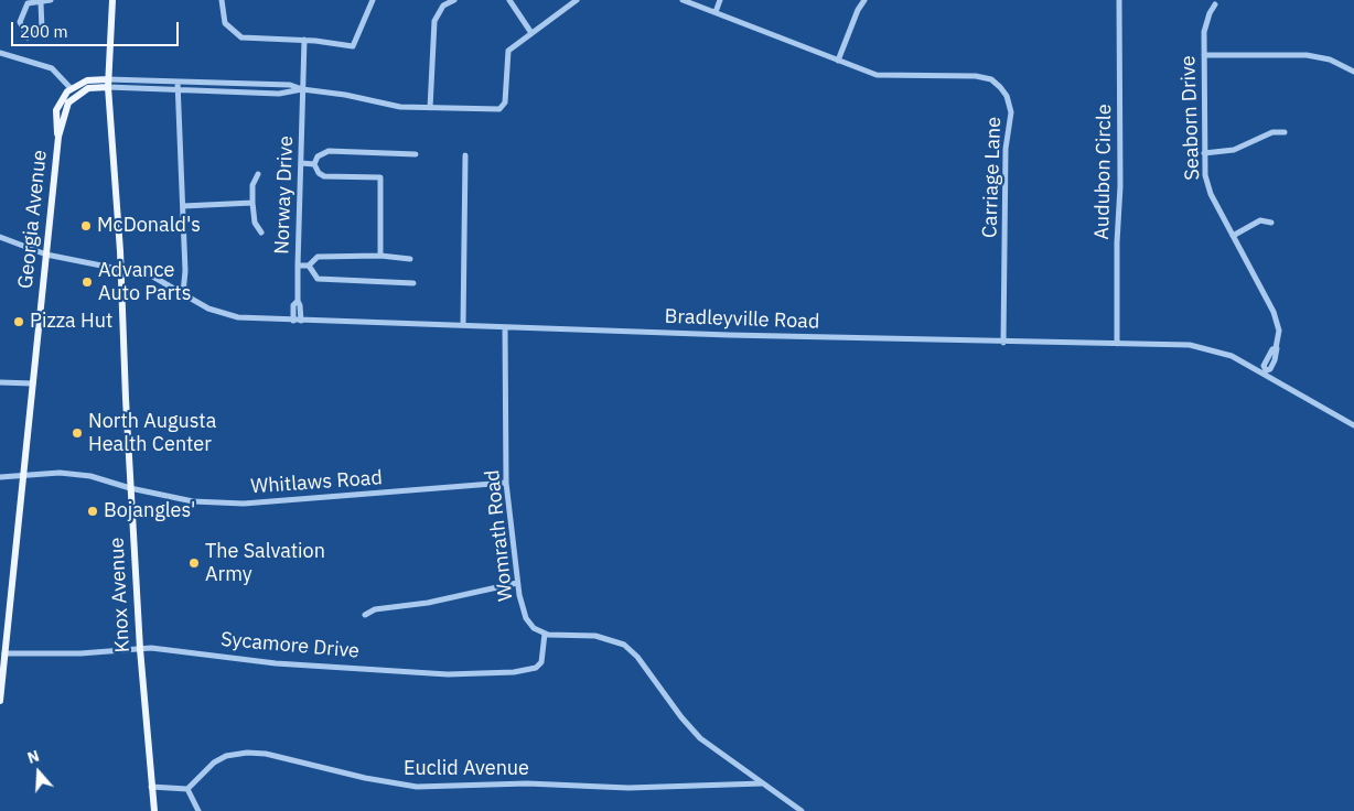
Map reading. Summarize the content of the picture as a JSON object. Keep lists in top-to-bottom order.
{
  "streets": {
    "main road": ["Georgia Avenue", "Knox Avenue"],
    "street": [
      "Seaborn Drive",
      "Audubon Circle",
      "Carriage Lane",
      "Norway Drive",
      "Bradleyville Road",
      "Whitlaws Road",
      "Womrath Road",
      "Sycamore Drive",
      "Euclid Avenue"
    ]
  },
  "crossings": [
    ["Seaborn Drive", "Bradleyville Road"],
    ["Audubon Circle", "Bradleyville Road"],
    ["Carriage Lane", "Bradleyville Road"],
    ["Norway Drive", "Bradleyville Road"],
    ["Georgia Avenue", "Bradleyville Road"],
    ["Georgia Avenue", "Whitlaws Road"],
    ["Georgia Avenue", "Knox Avenue"],
    ["Georgia Avenue", "Sycamore Drive"],
    ["Bradleyville Road", "Womrath Road"],
    ["Bradleyville Road", "Knox Avenue"],
    ["Whitlaws Road", "Womrath Road"],
    ["Whitlaws Road", "Knox Avenue"],
    ["Womrath Road", "Sycamore Drive"],
    ["Knox Avenue", "Sycamore Drive"]
  ],
  "places": [
    "McDonald's",
    "Advance Auto Parts",
    "Pizza Hut",
    "North Augusta Health Center",
    "Bojangles'",
    "The Salvation Army"
  ],
  "scale_bar": "200 m",
  "north": "top"
}
